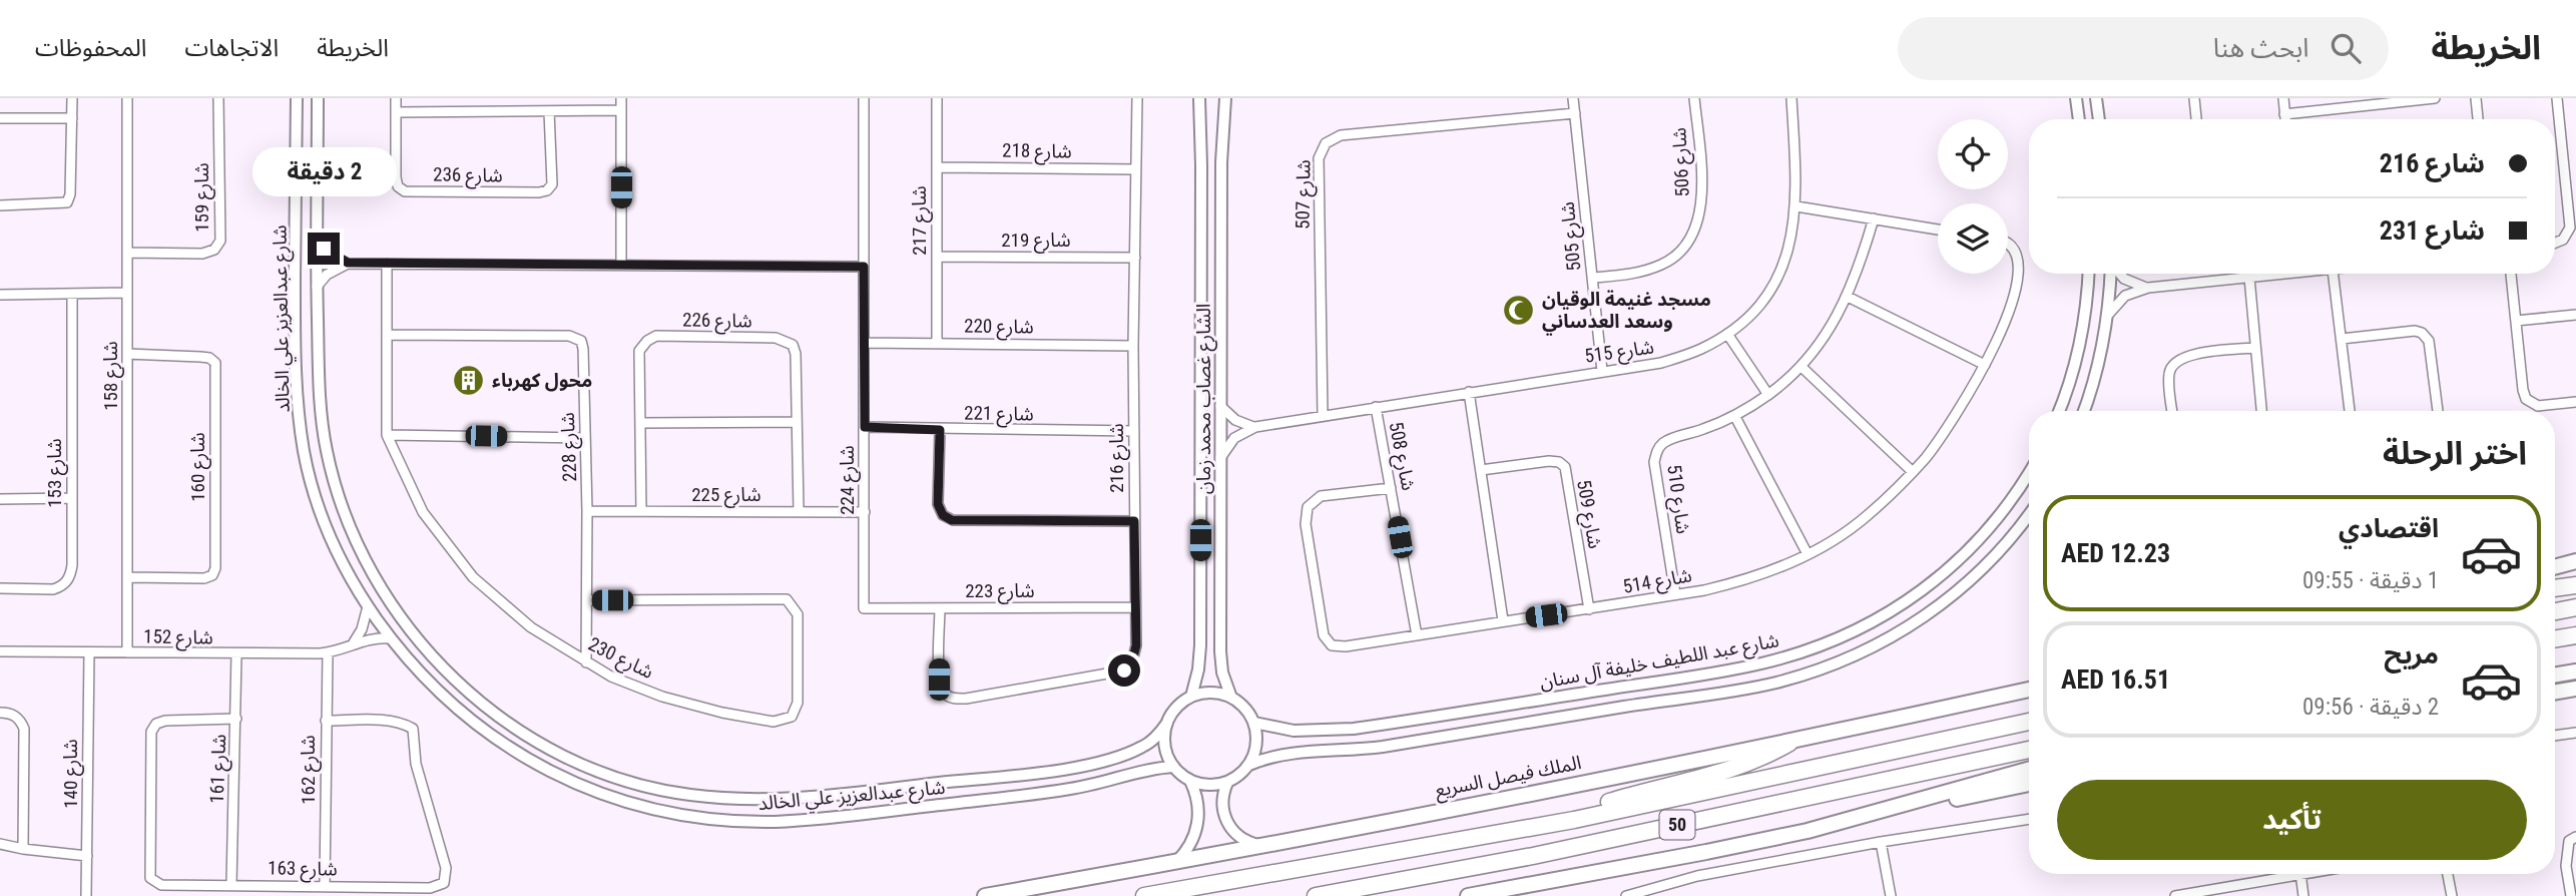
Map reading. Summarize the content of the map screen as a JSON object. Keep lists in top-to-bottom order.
{
  "streets": {
    "highway": ["50"],
    "main road": ["الملك فيصل السريع"],
    "street": [
      "شارع 218",
      "شارع 506",
      "شارع 236",
      "شارع 507",
      "شارع 159",
      "شارع 217",
      "شارع 505",
      "شارع 219",
      "شارع عبدالعزيز علي الخالد",
      "شارع 226",
      "شارع 220",
      "شارع 515",
      "شارع 158",
      "الشارع غصاب محمد زمان",
      "شارع 221",
      "شارع 228",
      "شارع 508",
      "شارع 216",
      "شارع 160",
      "شارع 153",
      "شارع 224",
      "شارع 225",
      "شارع 510",
      "شارع 509",
      "شارع 514",
      "شارع 223",
      "شارع 152",
      "شارع 230",
      "شارع عبد اللطيف خليفة آل سنان",
      "شارع 161",
      "شارع 162",
      "شارع 140",
      "شارع 163"
    ]
  },
  "crossings": [
    ["شارع 218", "شارع 217"],
    ["شارع 218", "شارع 216"],
    ["شارع 506", "شارع 505"],
    ["شارع 507", "شارع 505"],
    ["شارع 507", "شارع 515"],
    ["شارع 159", "شارع 158"],
    ["شارع 217", "شارع 219"],
    ["شارع 217", "شارع 220"],
    ["شارع 505", "شارع 515"],
    ["شارع 219", "شارع 216"],
    ["شارع عبدالعزيز علي الخالد", "الشارع غصاب محمد زمان"],
    ["شارع عبدالعزيز علي الخالد", "شارع 152"],
    ["شارع عبدالعزيز علي الخالد", "شارع عبد اللطيف خليفة آل سنان"],
    ["شارع 226", "شارع 225"],
    ["شارع 220", "شارع 216"],
    ["شارع 220", "شارع 224"],
    ["شارع 515", "الشارع غصاب محمد زمان"],
    ["شارع 515", "شارع 508"],
    ["شارع 158", "شارع 160"],
    ["شارع 158", "شارع 152"],
    ["الشارع غصاب محمد زمان", "شارع عبد اللطيف خليفة آل سنان"],
    ["شارع 221", "شارع 216"],
    ["شارع 221", "شارع 224"],
    ["شارع 228", "شارع 225"],
    ["شارع 228", "شارع 230"],
    ["شارع 508", "شارع 514"],
    ["شارع 216", "شارع 223"],
    ["شارع 224", "شارع 225"],
    ["شارع 224", "شارع 223"],
    ["شارع 510", "شارع 514"],
    ["شارع 509", "شارع 514"],
    ["شارع 152", "شارع 161"],
    ["شارع 152", "شارع 162"],
    ["شارع 152", "شارع 140"],
    ["شارع 161", "شارع 163"],
    ["شارع 162", "شارع 163"]
  ],
  "places": {
    "mosque": ["مسجد غنيمة الوقيان وسعد العدساني"],
    "building": ["محول كهرباء"]
  },
  "page": {
    "header": "الخريطة",
    "search": "ابحث هنا",
    "nav": ["الخريطة", "الاتجاهات", "المحفوظات"],
    "banner": ["شارع 216", "شارع 231"],
    "bubble": "2 دقيقة",
    "heading": "اختر الرحلة",
    "list": [
      {
        "name": "اقتصادي",
        "note": "1 دقيقة · 09:55",
        "value": "AED 12.23"
      },
      {
        "name": "مريح",
        "note": "2 دقيقة · 09:56",
        "value": "AED 16.51"
      }
    ],
    "buttons": "تأكيد"
  }
}
